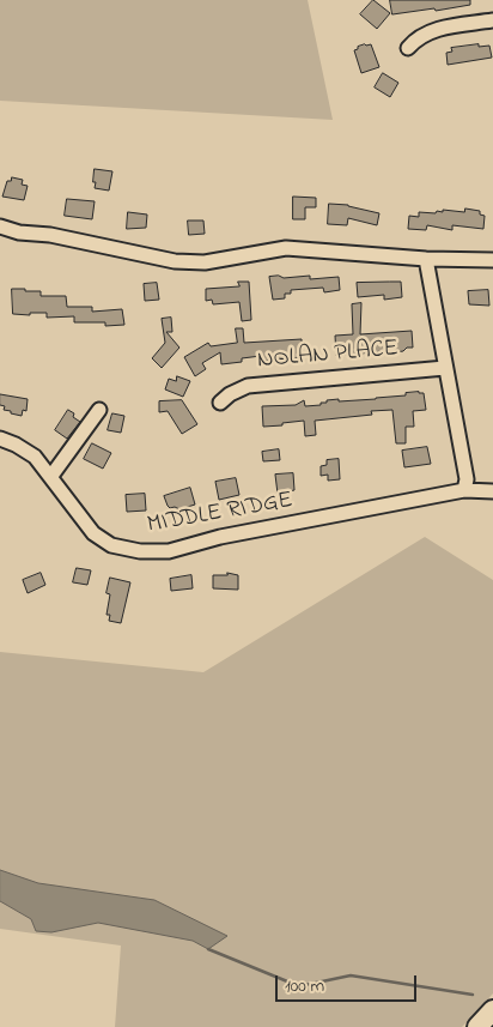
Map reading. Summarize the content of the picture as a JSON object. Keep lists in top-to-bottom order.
{
  "streets": {
    "street": ["NOLAN PLACE", "MIDDLE RIDGE"]
  },
  "scale_bar": "100 m"
}
